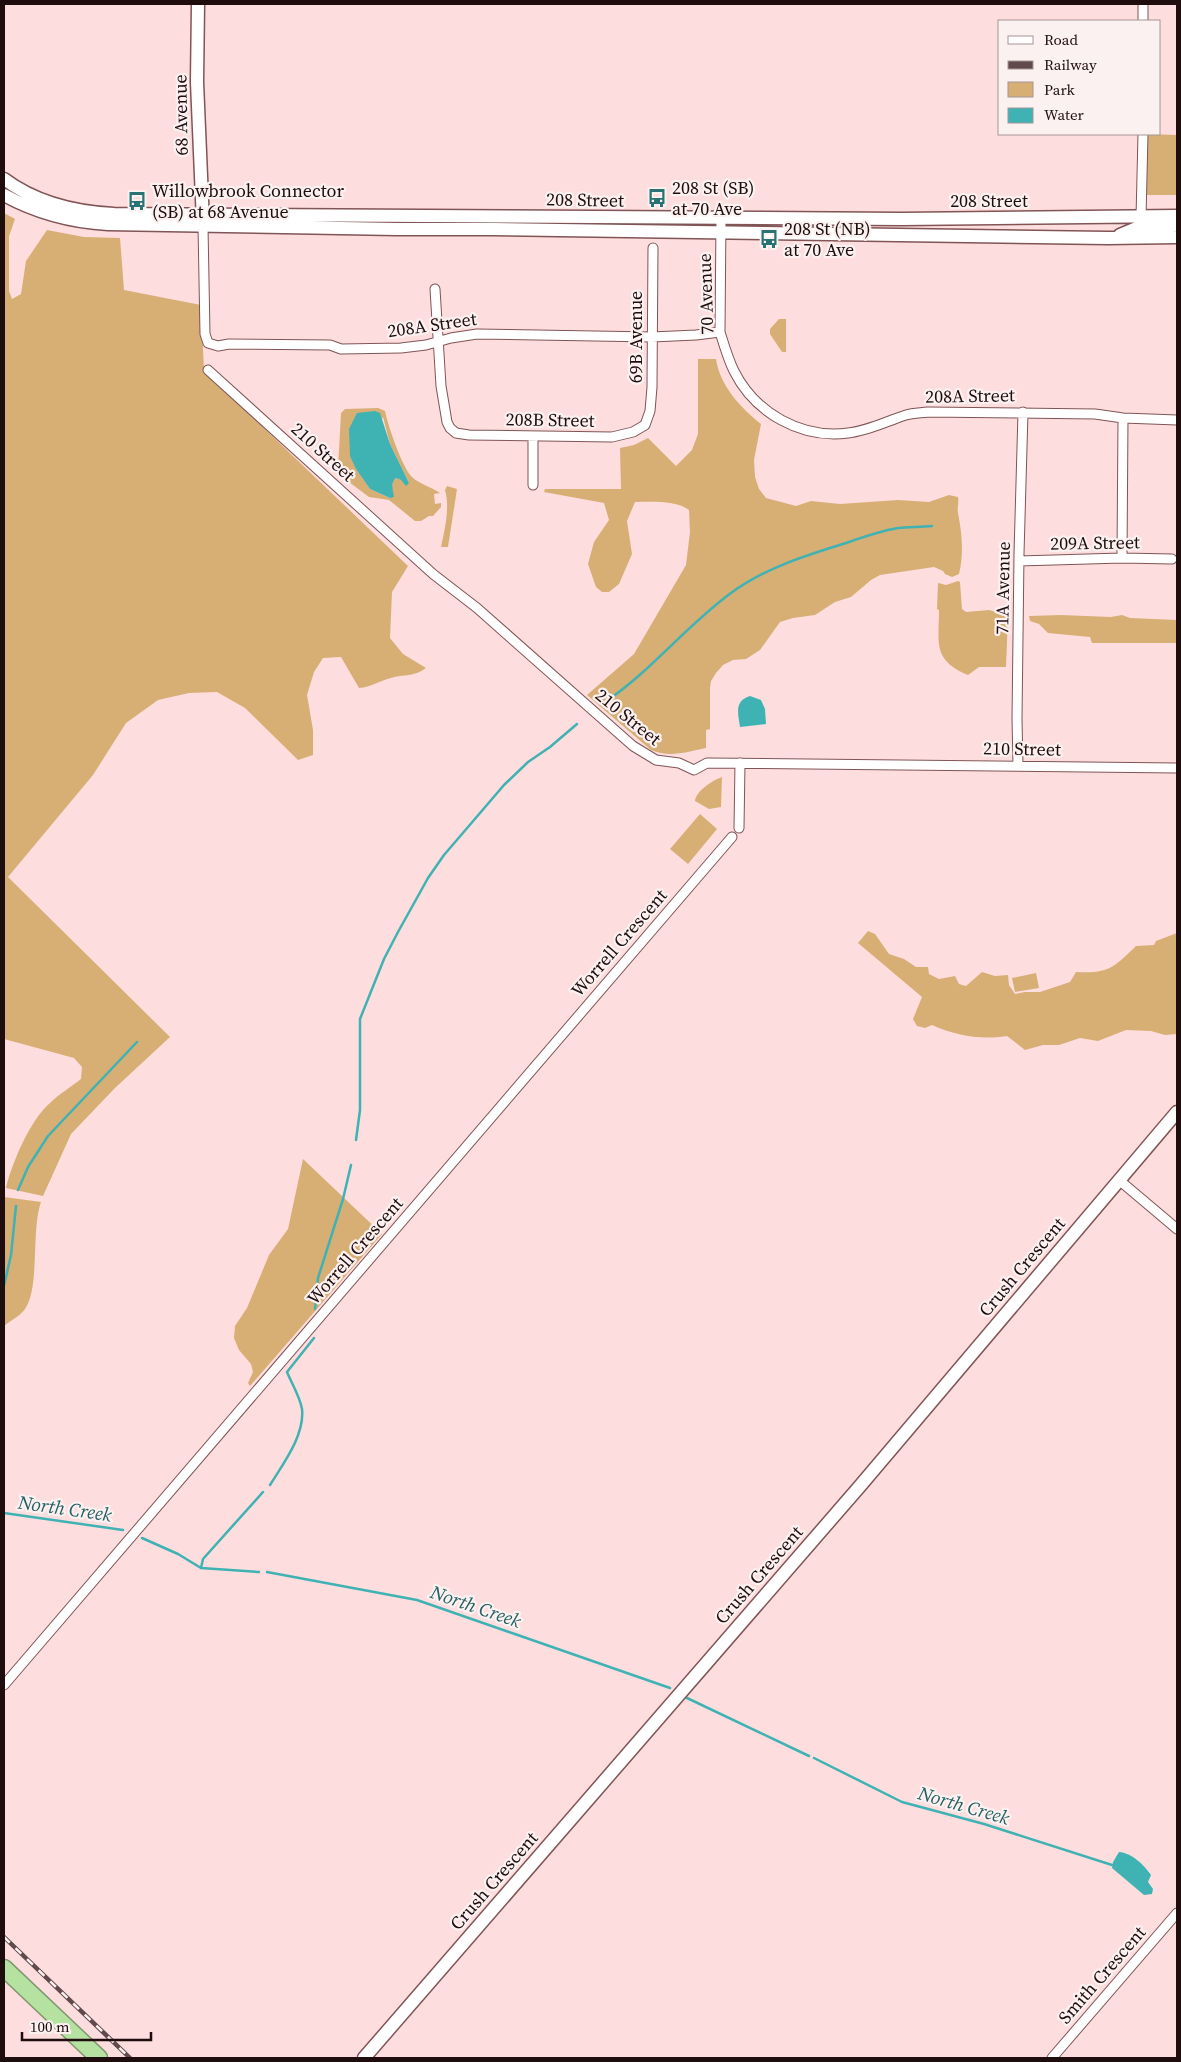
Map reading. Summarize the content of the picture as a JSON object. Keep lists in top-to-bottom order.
{
  "streets": {
    "main road": ["68 Avenue", "208 Street", "Crush Crescent"],
    "street": [
      "70 Avenue",
      "208A Street",
      "69B Avenue",
      "208B Street",
      "210 Street",
      "209A Street",
      "71A Avenue",
      "Worrell Crescent",
      "Smith Crescent"
    ]
  },
  "crossings": [
    ["68 Avenue", "208 Street"],
    ["68 Avenue", "208A Street"],
    ["208 Street", "70 Avenue"],
    ["70 Avenue", "208A Street"],
    ["208A Street", "69B Avenue"],
    ["208A Street", "208B Street"],
    ["208A Street", "71A Avenue"],
    ["69B Avenue", "208B Street"],
    ["210 Street", "71A Avenue"],
    ["209A Street", "71A Avenue"]
  ],
  "water": ["North Creek"],
  "places": {
    "bus stop": ["208 St (SB) at 70 Ave", "Willowbrook Connector (SB) at 68 Avenue", "208 St (NB) at 70 Ave"]
  },
  "legend": [
    "Road",
    "Railway",
    "Park",
    "Water"
  ],
  "scale_bar": "100 m"
}
